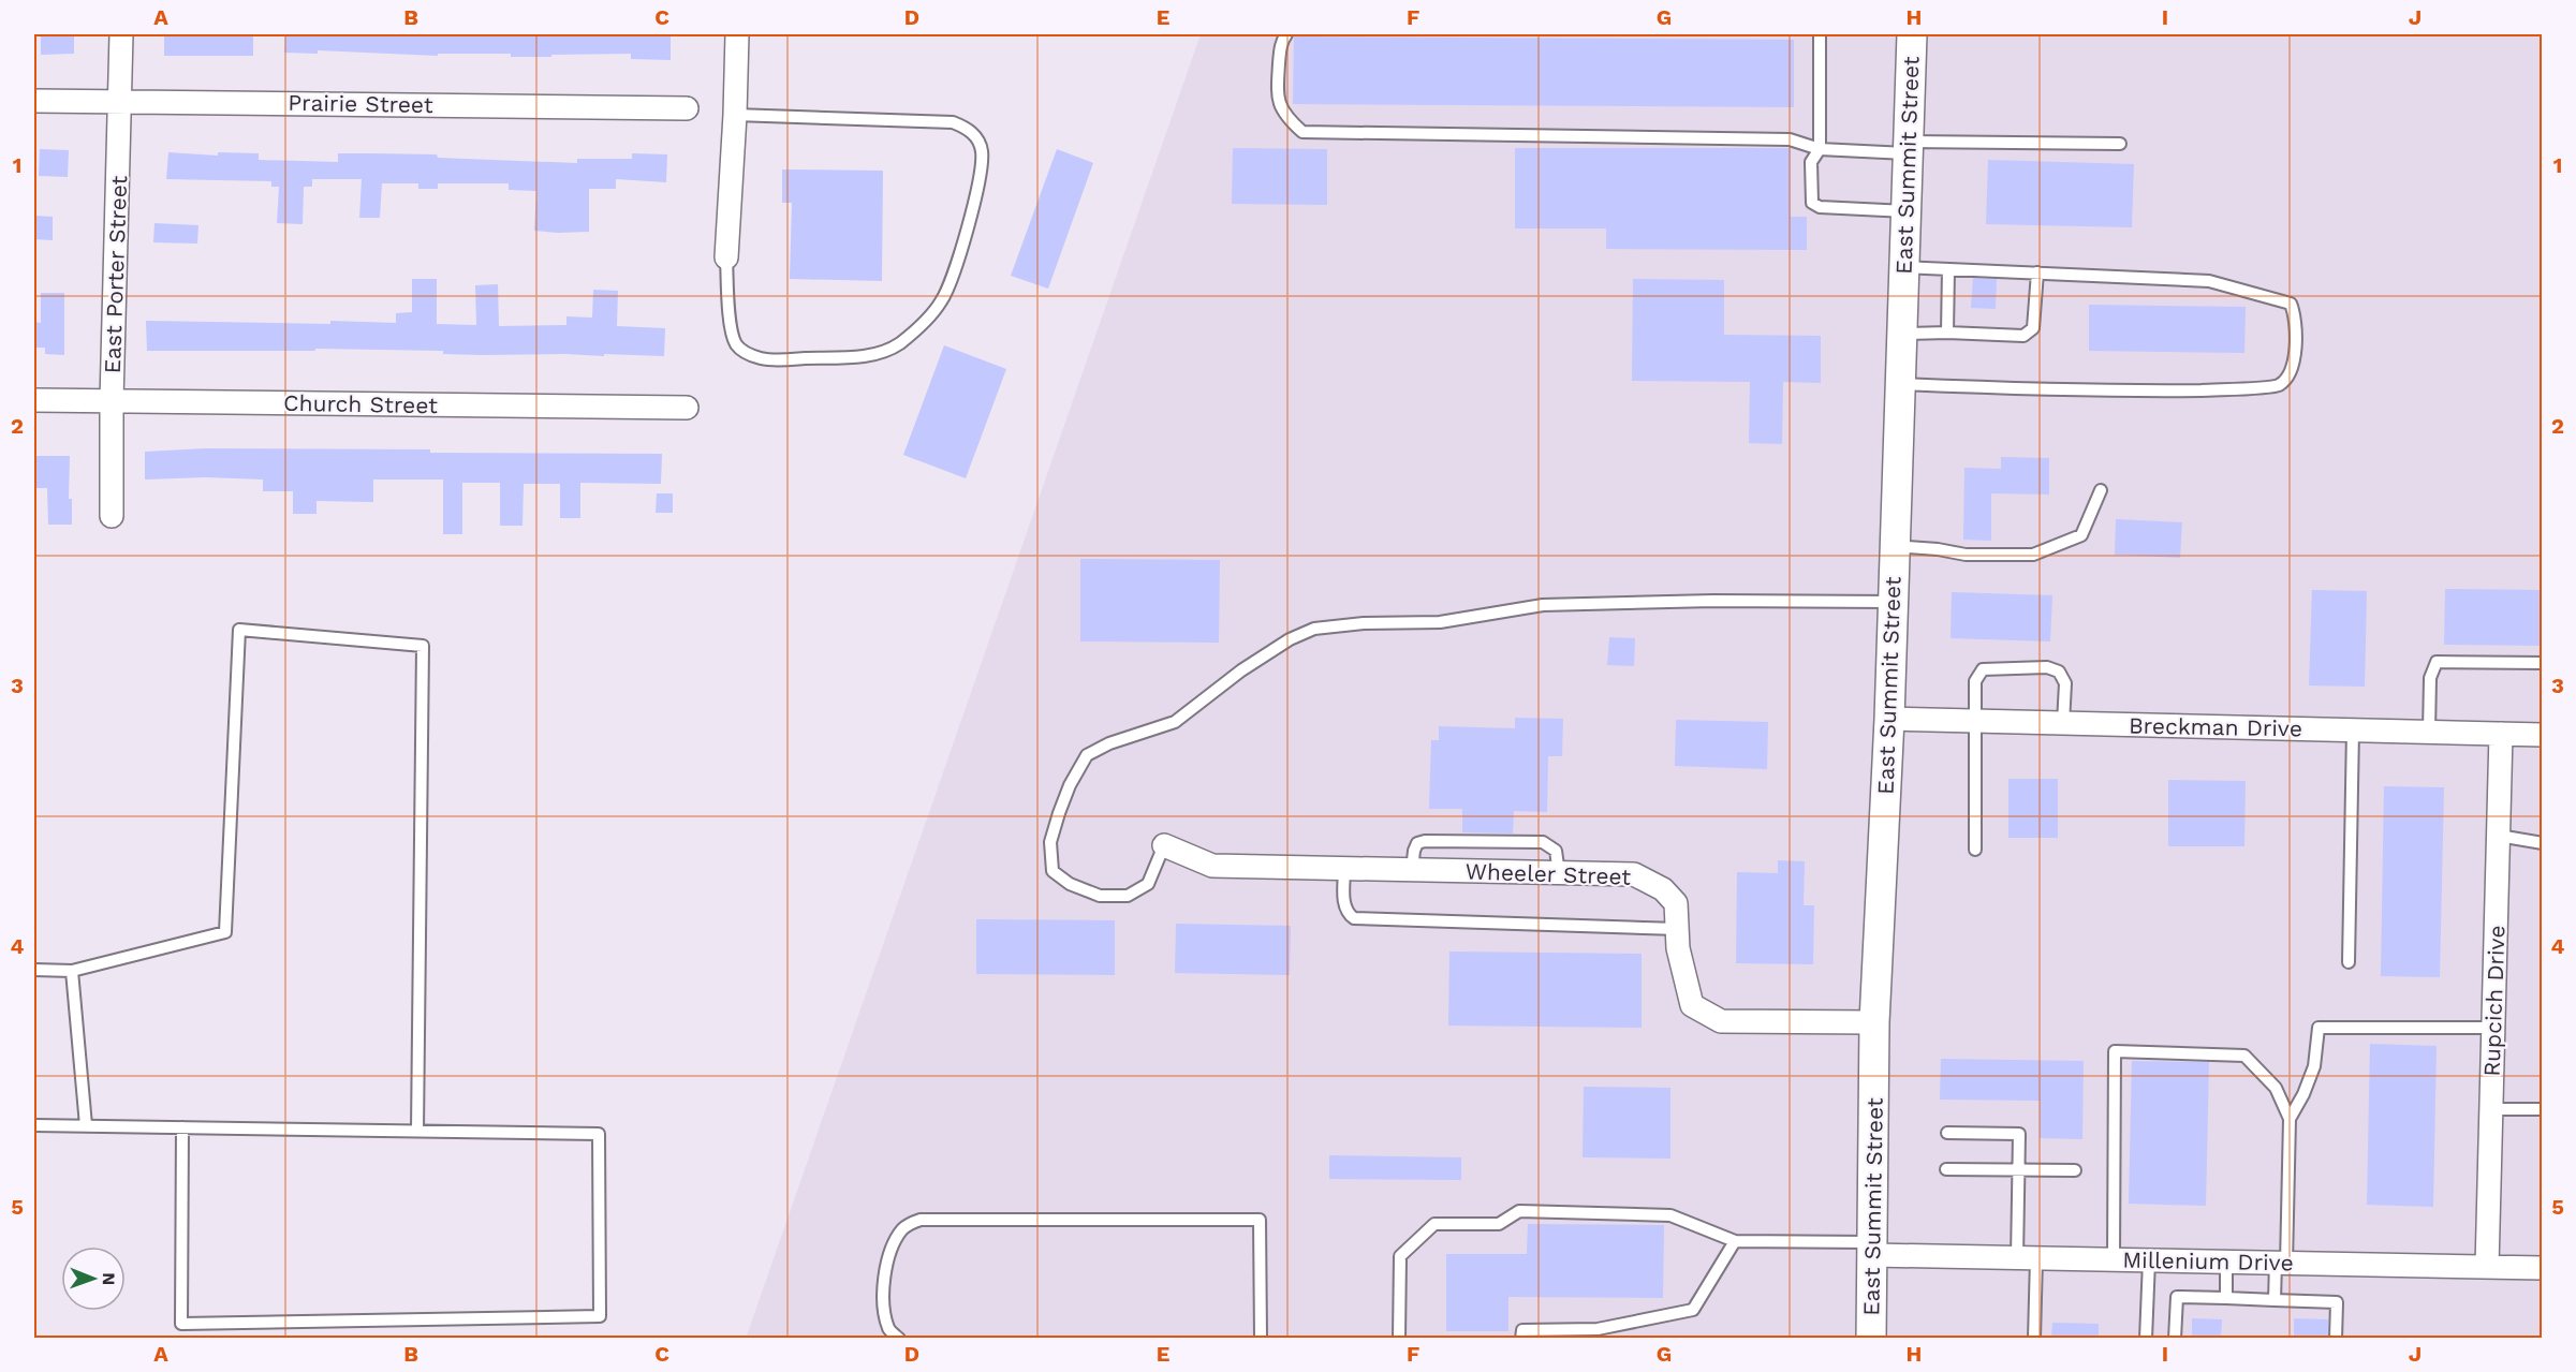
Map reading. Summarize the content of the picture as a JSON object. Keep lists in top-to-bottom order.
{
  "streets": {
    "street": [
      "Prairie Street",
      "East Summit Street",
      "East Porter Street",
      "Church Street",
      "Breckman Drive",
      "Wheeler Street",
      "Rupcich Drive",
      "Millenium Drive"
    ]
  },
  "crossings": [
    ["Prairie Street", "East Porter Street"],
    ["East Summit Street", "Breckman Drive"],
    ["East Summit Street", "Wheeler Street"],
    ["East Summit Street", "Millenium Drive"],
    ["East Porter Street", "Church Street"],
    ["Breckman Drive", "Rupcich Drive"],
    ["Rupcich Drive", "Millenium Drive"]
  ],
  "north": "right",
  "grid": {
    "columns": [
      "A",
      "B",
      "C",
      "D",
      "E",
      "F",
      "G",
      "H",
      "I",
      "J"
    ],
    "rows": [
      "1",
      "2",
      "3",
      "4",
      "5"
    ]
  }
}
